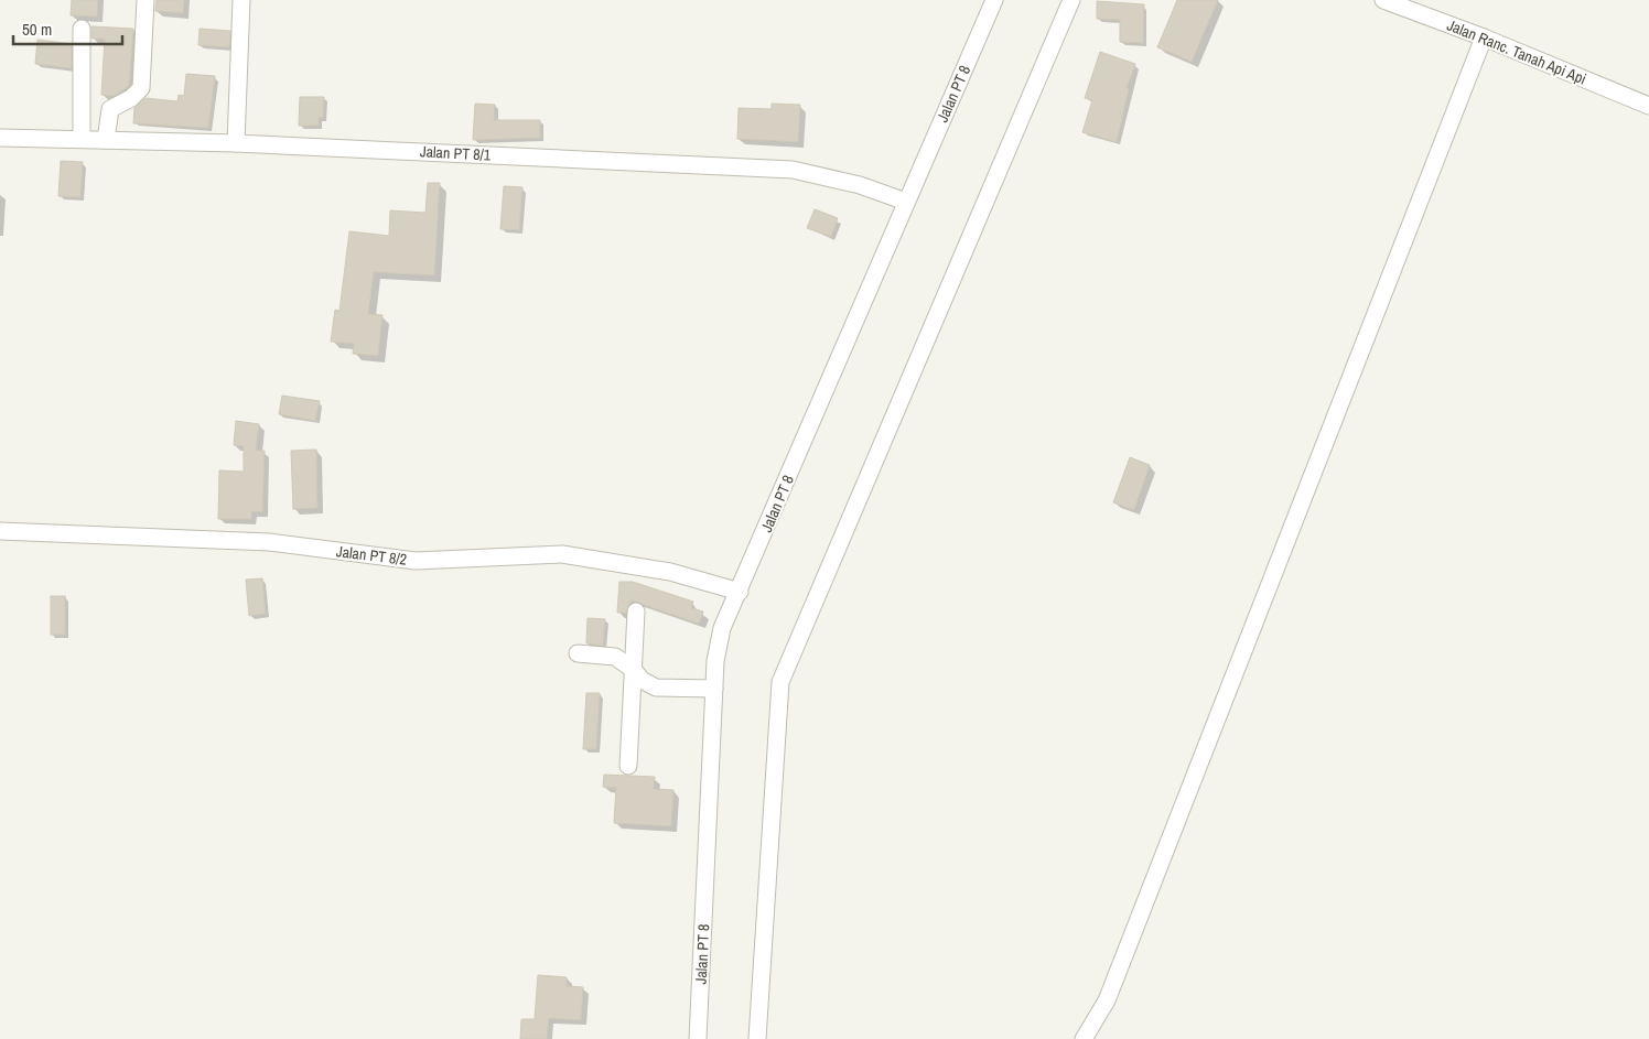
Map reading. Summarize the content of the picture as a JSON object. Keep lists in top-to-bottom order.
{
  "streets": {
    "street": [
      "Jalan Ranc. Tanah Api Api",
      "Jalan PT 8",
      "Jalan PT 8/1",
      "Jalan PT 8/2"
    ]
  },
  "crossings": [
    ["Jalan PT 8", "Jalan PT 8/1"],
    ["Jalan PT 8", "Jalan PT 8/2"]
  ],
  "scale_bar": "50 m"
}
